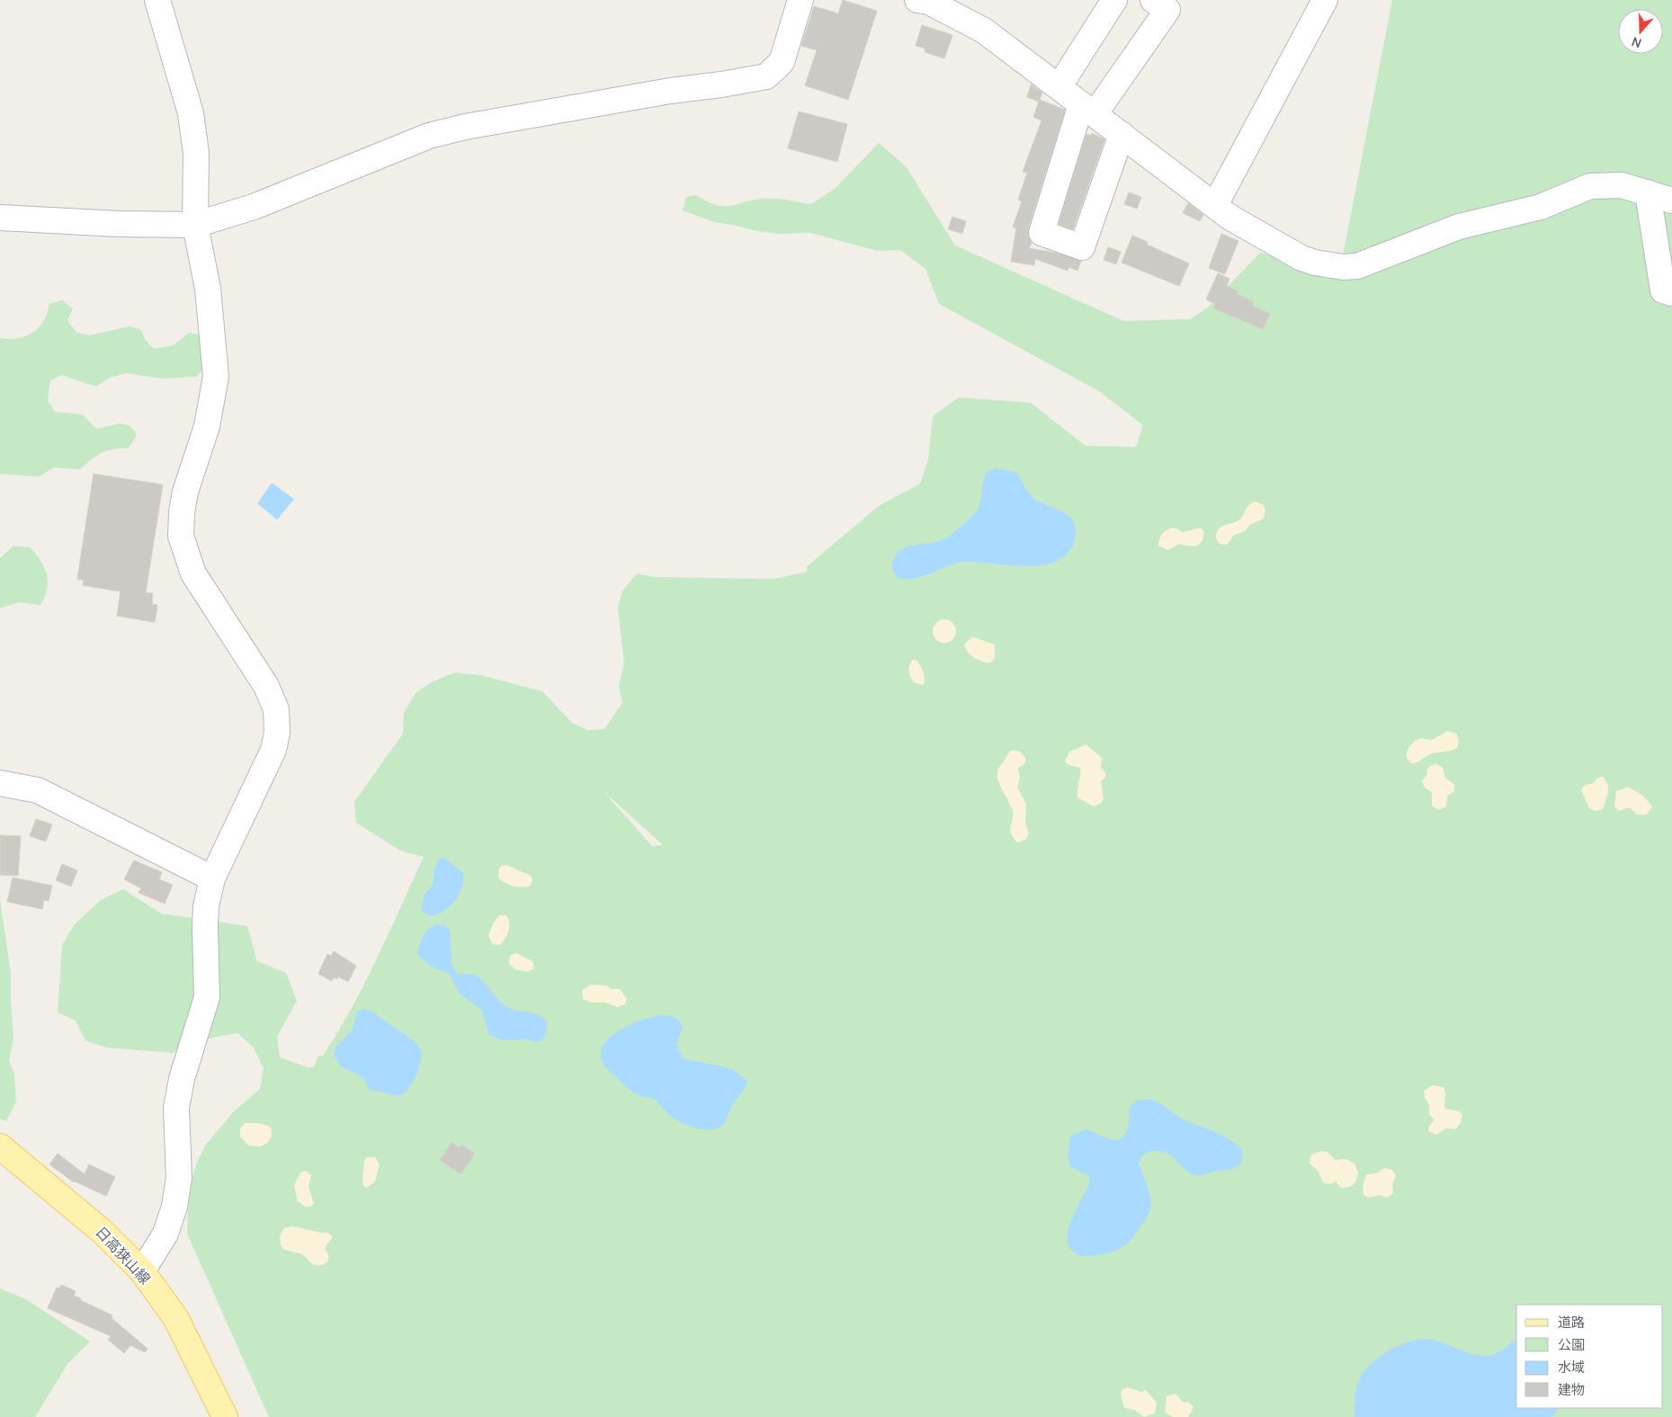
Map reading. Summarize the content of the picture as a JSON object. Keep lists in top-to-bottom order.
{
  "streets": {
    "main road": ["日高狭山線"]
  },
  "legend": [
    "道路",
    "公園",
    "水域",
    "建物"
  ],
  "north": "bottom"
}
